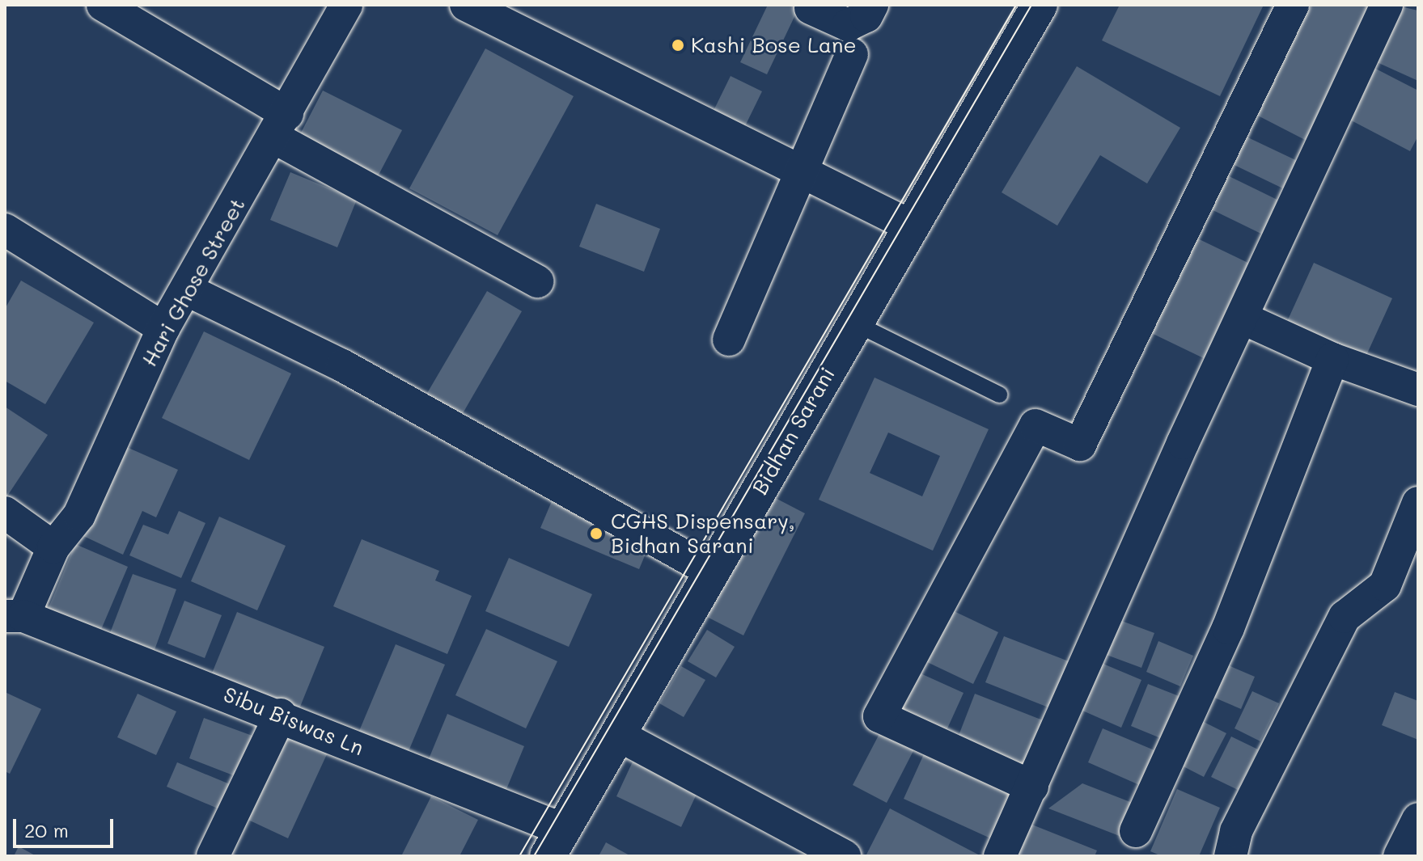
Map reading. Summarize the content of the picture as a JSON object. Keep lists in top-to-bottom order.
{
  "streets": {
    "main road": ["Bidhan Sarani"],
    "street": ["Hari Ghose Street", "Sibu Biswas Ln"]
  },
  "crossings": [
    ["Hari Ghose Street", "Sibu Biswas Ln"],
    ["Bidhan Sarani", "Sibu Biswas Ln"]
  ],
  "places": ["Kashi Bose Lane", "CGHS Dispensary, Bidhan Sarani"],
  "scale_bar": "20 m"
}
